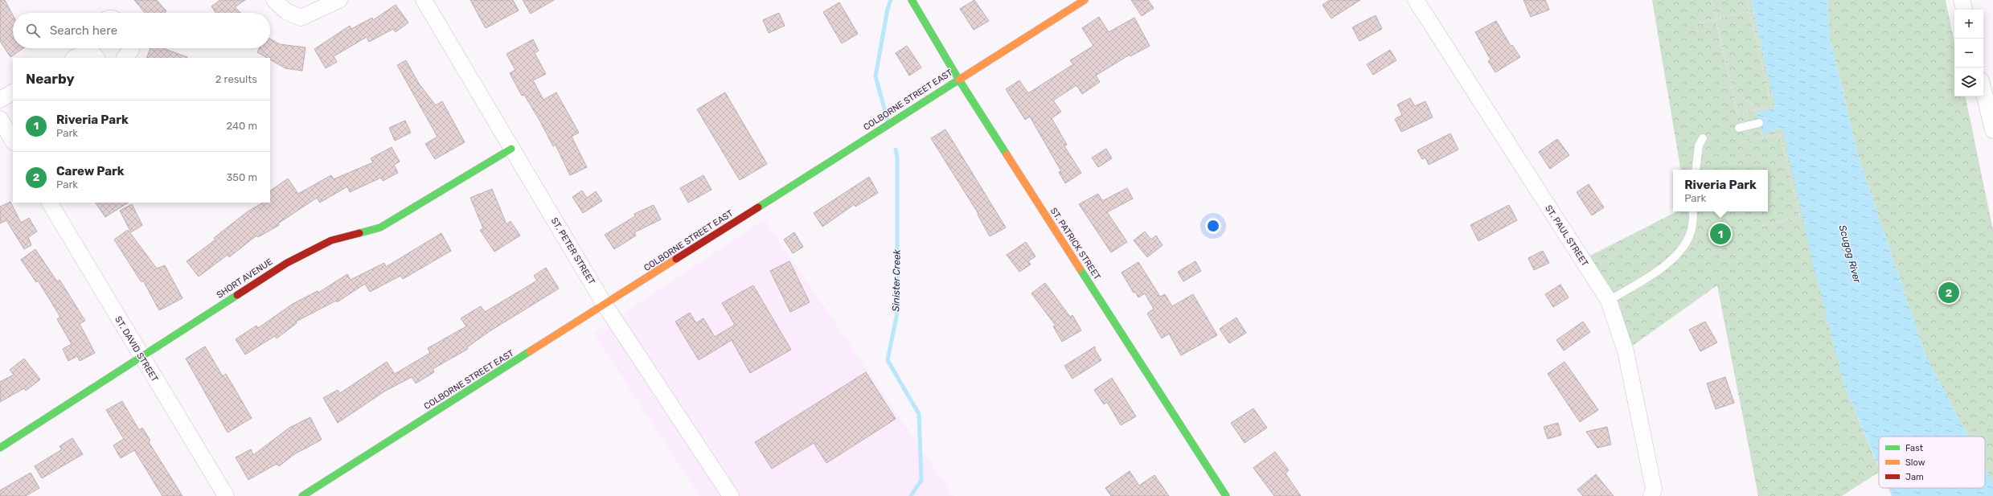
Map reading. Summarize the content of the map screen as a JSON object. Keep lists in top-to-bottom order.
{
  "streets": {
    "street": [
      "COLBORNE STREET EAST",
      "ST. PAUL STREET",
      "ST. PATRICK STREET",
      "ST. PETER STREET",
      "SHORT AVENUE",
      "ST. DAVID STREET"
    ]
  },
  "crossings": [
    ["COLBORNE STREET EAST", "ST. PATRICK STREET"],
    ["COLBORNE STREET EAST", "ST. PETER STREET"],
    ["ST. PETER STREET", "SHORT AVENUE"],
    ["SHORT AVENUE", "ST. DAVID STREET"]
  ],
  "water": ["Scugog River", "Sinister Creek"],
  "legend": ["Fast", "Slow", "Jam"],
  "page": {
    "map_buttons": ["+", "−"],
    "search": "Search here",
    "heading": ["Nearby", "2 results"],
    "list": [
      {
        "mark": "1",
        "name": "Riveria Park",
        "note": "Park",
        "value": "240 m"
      },
      {
        "mark": "2",
        "name": "Carew Park",
        "note": "Park",
        "value": "350 m"
      }
    ],
    "popup": ["Riveria Park", "Park"],
    "pins": ["1", "2"]
  }
}
